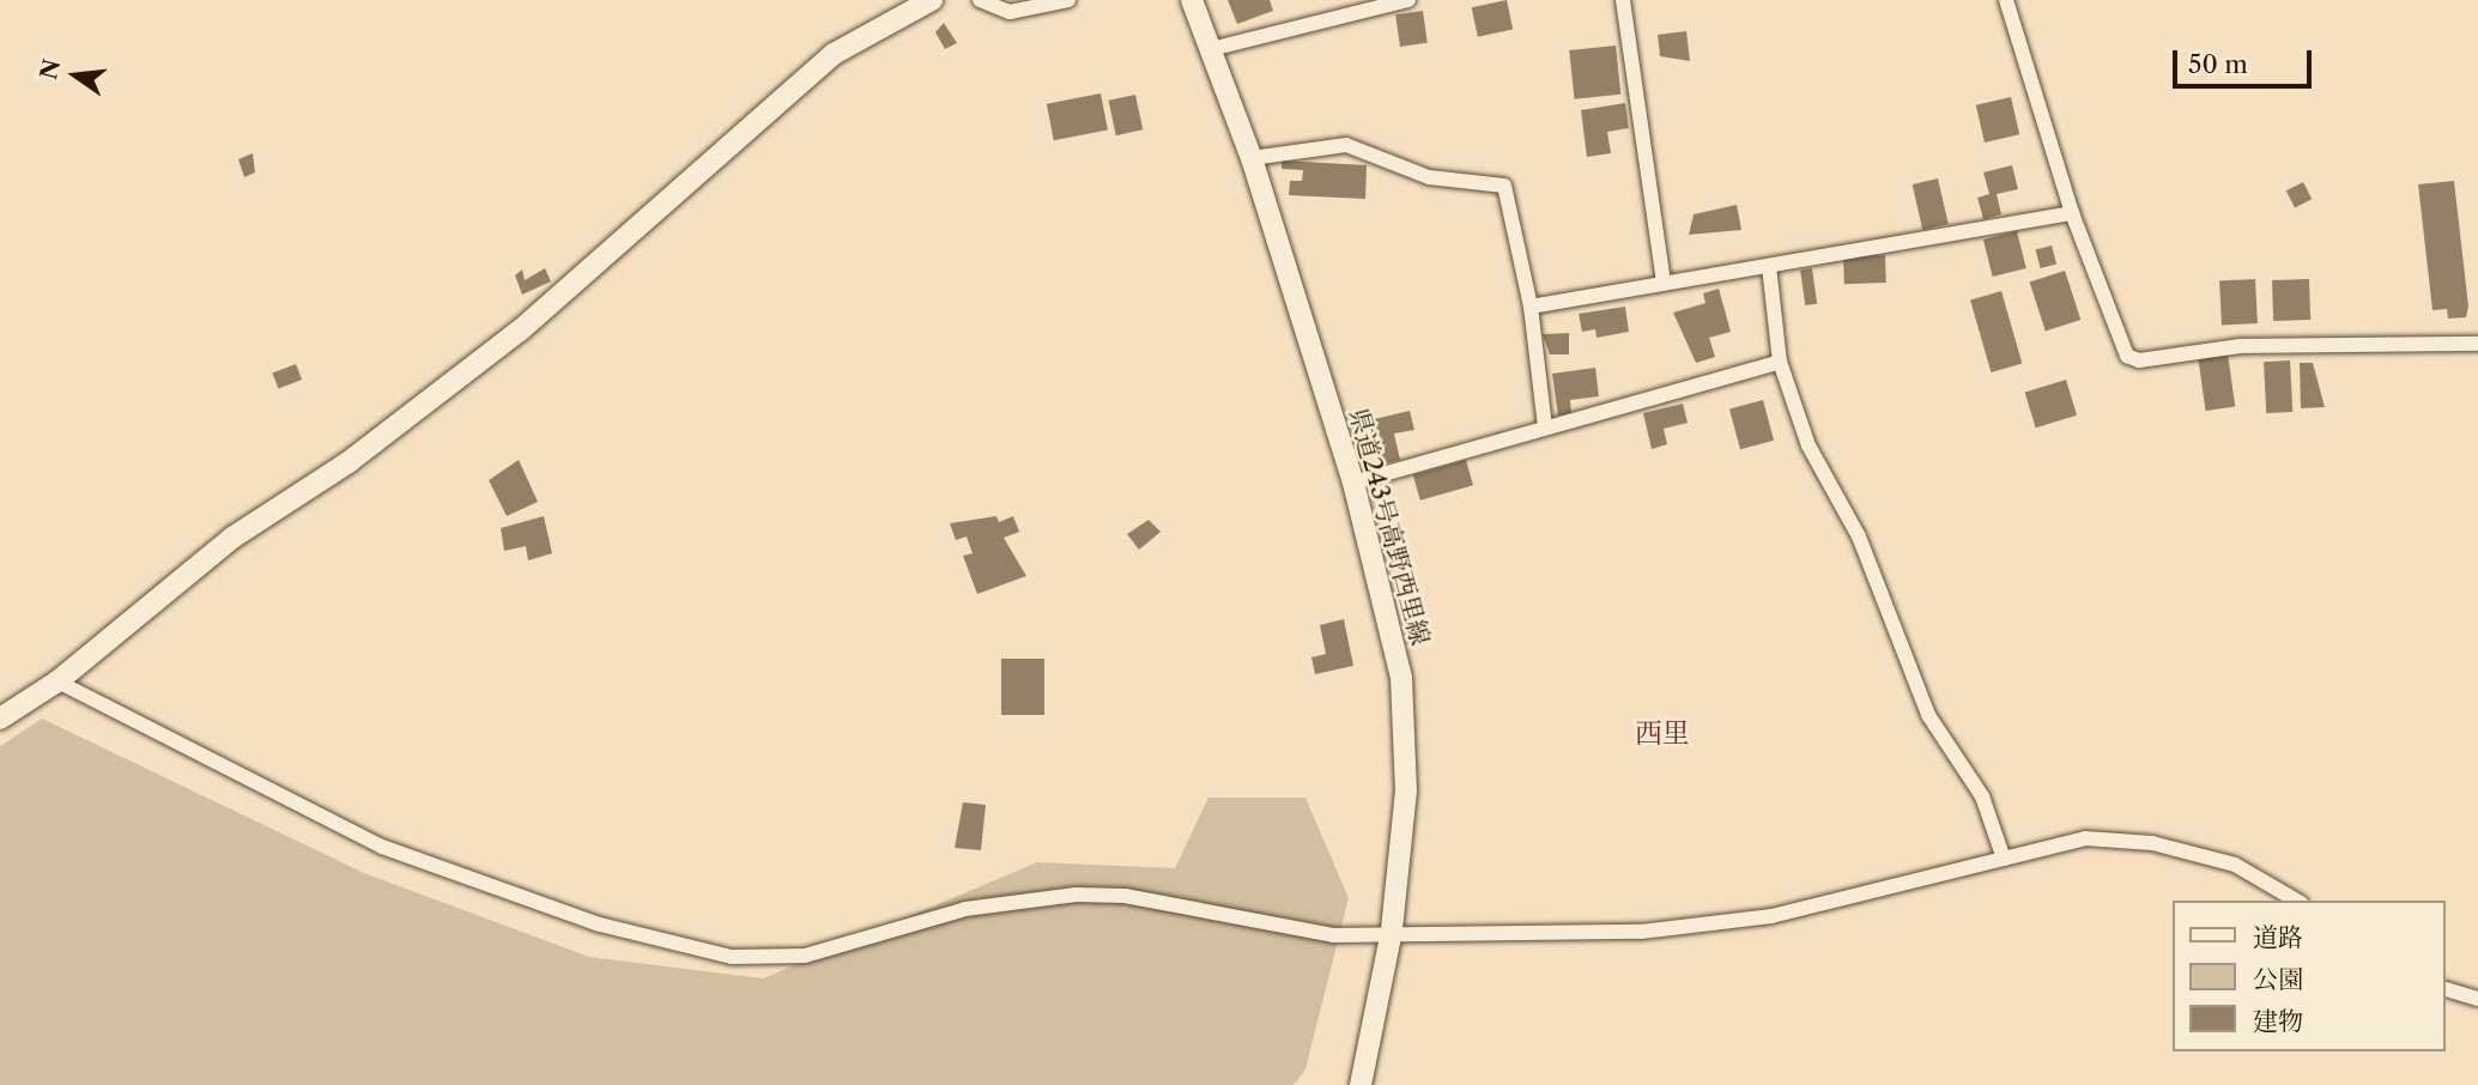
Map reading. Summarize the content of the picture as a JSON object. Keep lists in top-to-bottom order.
{
  "streets": {
    "street": ["県道243号高野西里線"]
  },
  "districts": ["西里"],
  "legend": ["道路", "公園", "建物"],
  "scale_bar": "50 m",
  "north": "left"
}
